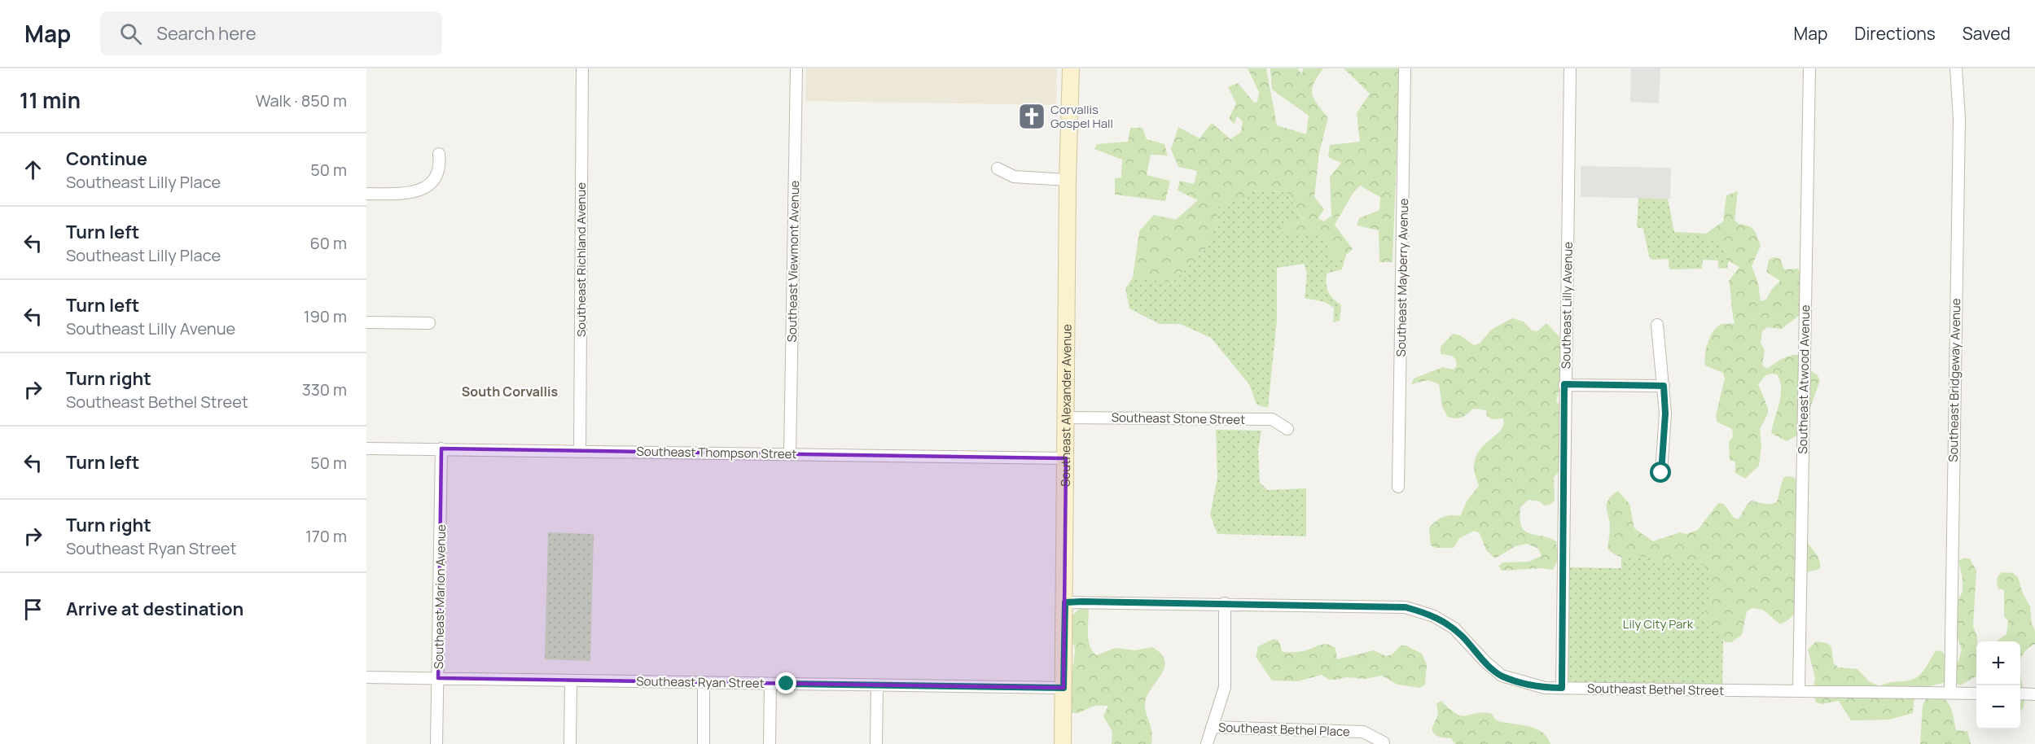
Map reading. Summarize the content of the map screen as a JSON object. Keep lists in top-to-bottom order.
{
  "streets": {
    "street": [
      "Southeast Richland Avenue",
      "Southeast Viewmont Avenue",
      "Southeast Mayberry Avenue",
      "Southeast Lilly Avenue",
      "Southeast Atwood Avenue",
      "Southeast Bridgeway Avenue",
      "Southeast Alexander Avenue",
      "Southeast Stone Street",
      "Southeast Thompson Street",
      "Southeast Marion Avenue",
      "Southeast Ryan Street",
      "Southeast Bethel Street",
      "Southeast Bethel Place"
    ]
  },
  "crossings": [
    ["Southeast Richland Avenue", "Southeast Thompson Street"],
    ["Southeast Viewmont Avenue", "Southeast Thompson Street"],
    ["Southeast Lilly Avenue", "Southeast Bethel Street"],
    ["Southeast Atwood Avenue", "Southeast Bethel Street"],
    ["Southeast Bridgeway Avenue", "Southeast Bethel Street"],
    ["Southeast Alexander Avenue", "Southeast Stone Street"],
    ["Southeast Alexander Avenue", "Southeast Thompson Street"],
    ["Southeast Alexander Avenue", "Southeast Ryan Street"],
    ["Southeast Alexander Avenue", "Southeast Bethel Street"],
    ["Southeast Thompson Street", "Southeast Marion Avenue"],
    ["Southeast Marion Avenue", "Southeast Ryan Street"],
    ["Southeast Bethel Street", "Southeast Bethel Place"]
  ],
  "districts": ["South Corvallis"],
  "parks": ["Lily City Park"],
  "places": {
    "church": ["Corvallis Gospel Hall"]
  },
  "page": {
    "header": "Map",
    "search": "Search here",
    "nav": ["Map", "Directions", "Saved"],
    "heading": ["11 min", "Walk · 850 m"],
    "list": [
      ["Continue", "Southeast Lilly Place", "50 m"],
      ["Turn left", "Southeast Lilly Place", "60 m"],
      ["Turn left", "Southeast Lilly Avenue", "190 m"],
      ["Turn right", "Southeast Bethel Street", "330 m"],
      ["Turn left", "50 m"],
      ["Turn right", "Southeast Ryan Street", "170 m"],
      "Arrive at destination"
    ],
    "map_buttons": ["+", "−"]
  }
}
